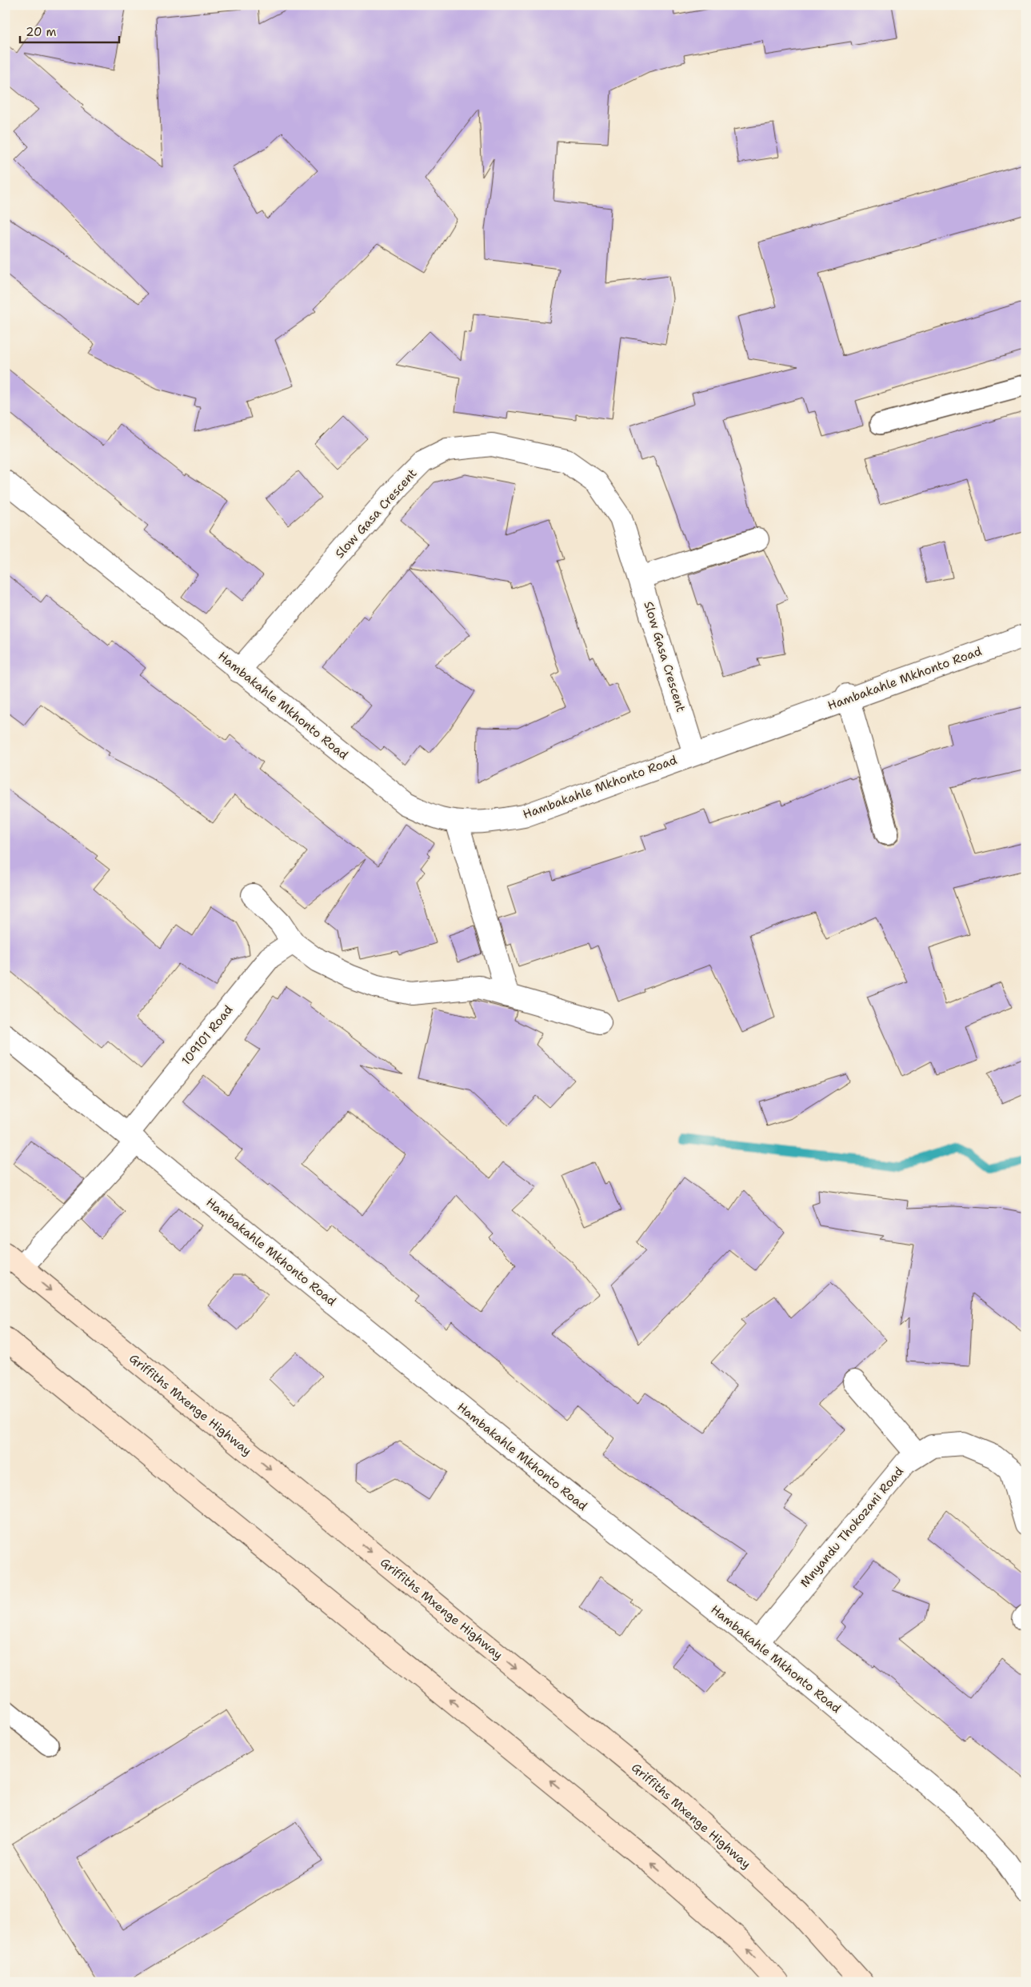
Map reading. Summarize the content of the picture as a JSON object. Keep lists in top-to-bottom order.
{
  "streets": {
    "street": [
      "Slow Gasa Crescent",
      "Hambakahle Mkhonto Road",
      "109101 Road",
      "Griffiths Mxenge Highway",
      "Mnyandu Thokozani Road"
    ]
  },
  "crossings": [
    ["Slow Gasa Crescent", "Hambakahle Mkhonto Road"],
    ["Hambakahle Mkhonto Road", "109101 Road"],
    ["Hambakahle Mkhonto Road", "Mnyandu Thokozani Road"],
    ["109101 Road", "Griffiths Mxenge Highway"]
  ],
  "scale_bar": "20 m"
}
